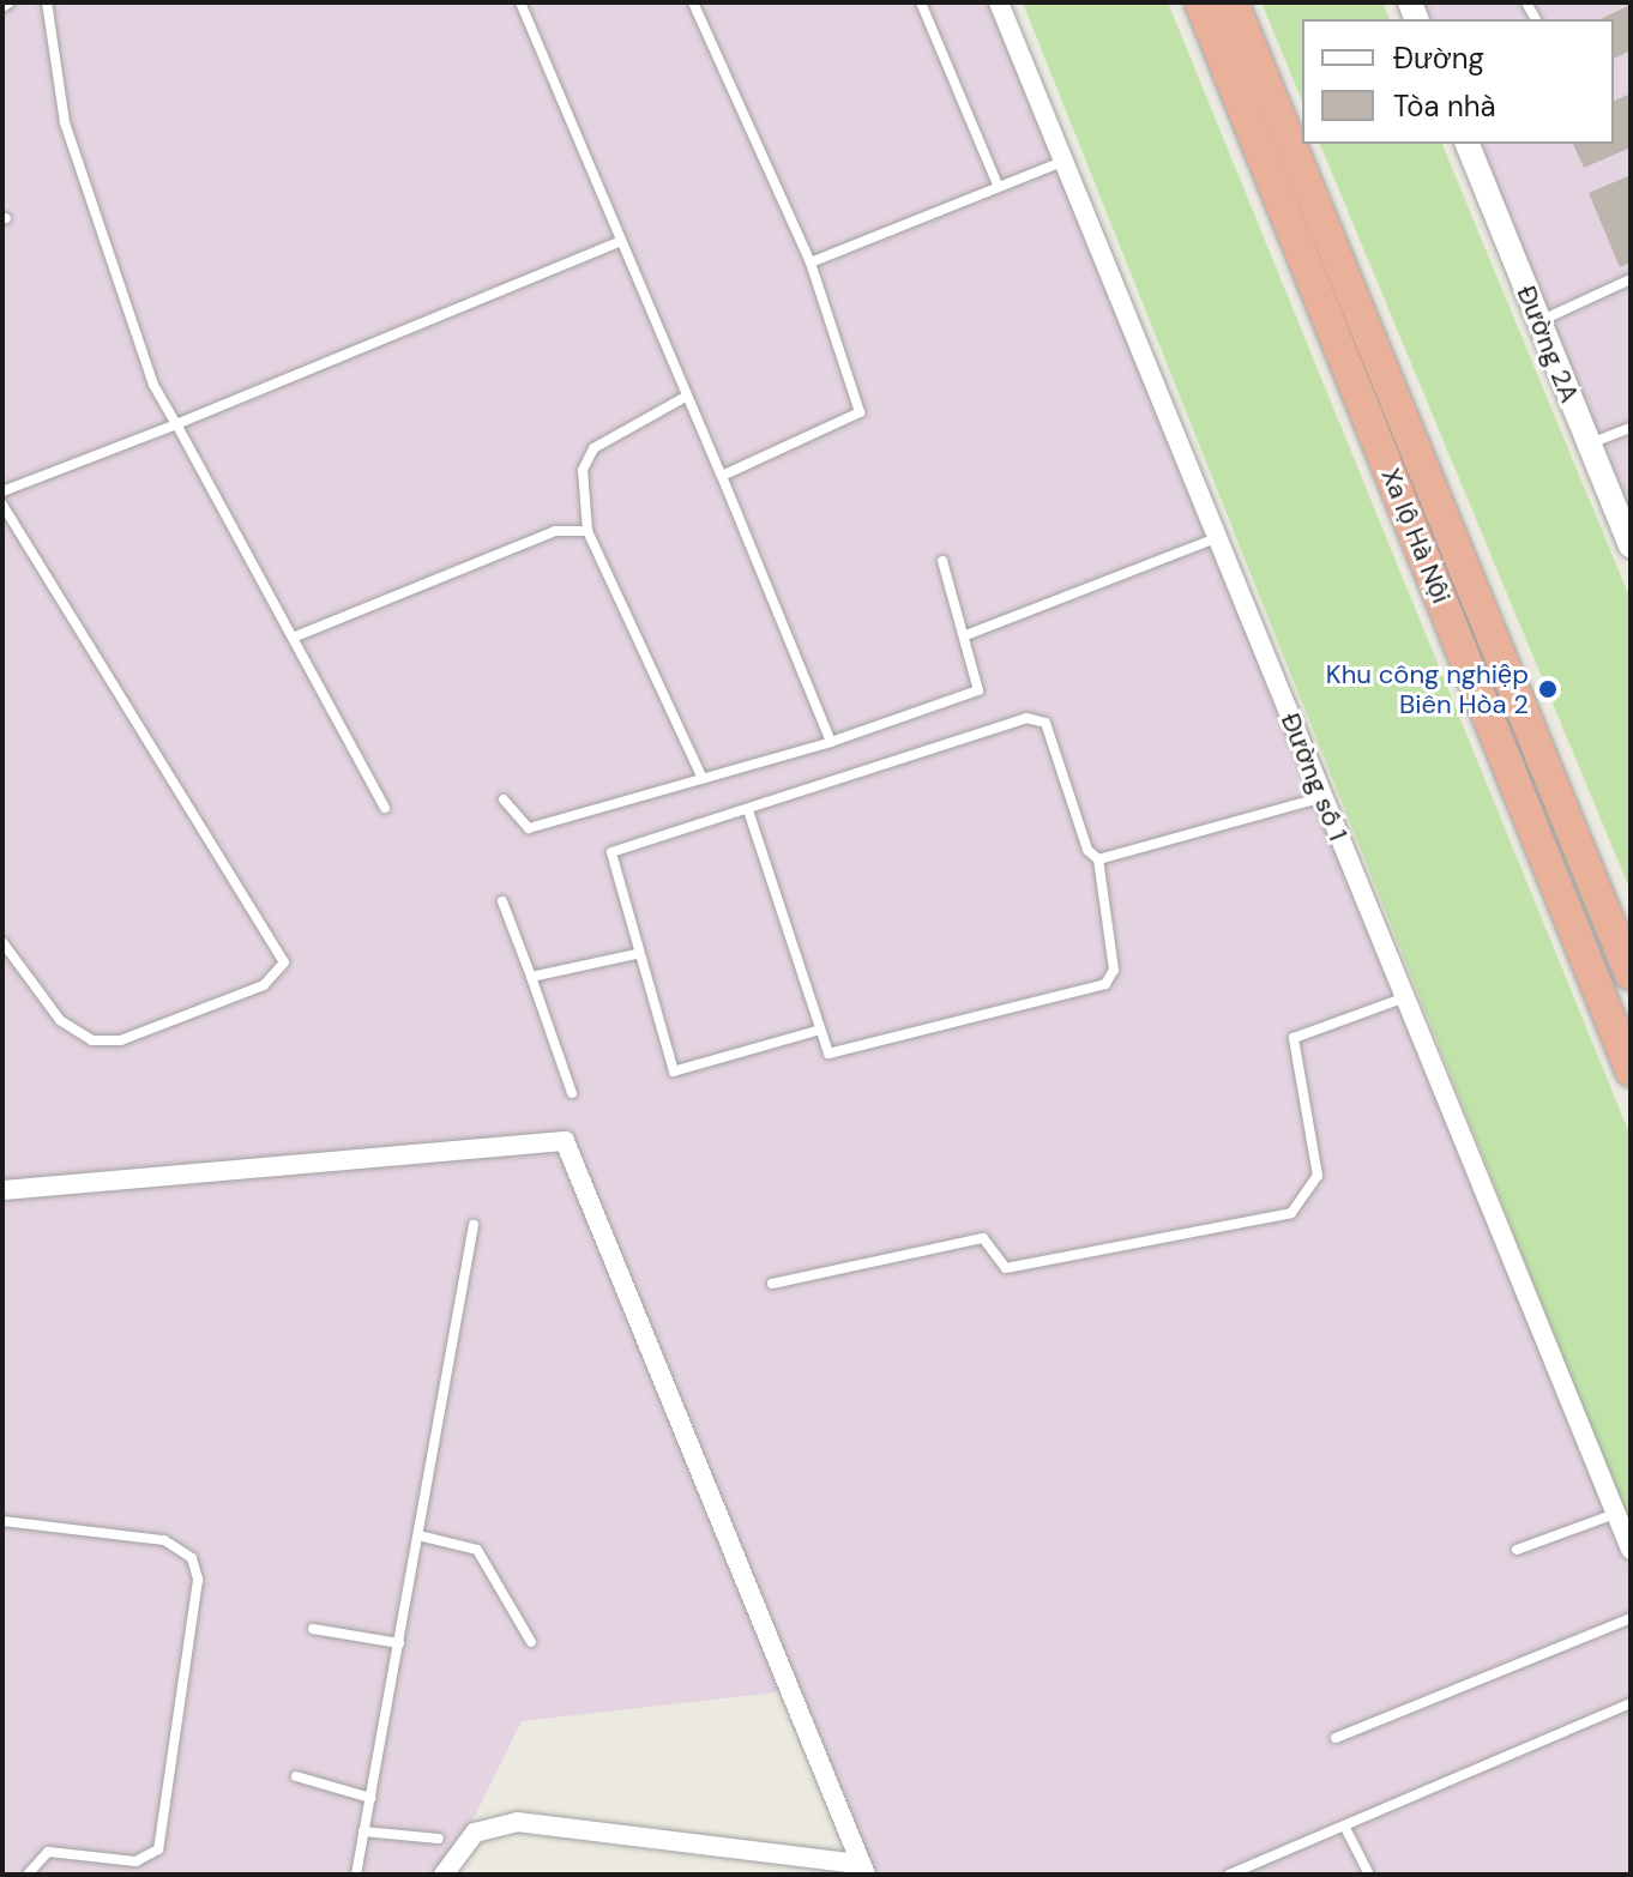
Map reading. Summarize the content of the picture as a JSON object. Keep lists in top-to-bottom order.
{
  "streets": {
    "highway": ["Xa lộ Hà Nội"],
    "street": ["Đường 2A", "Đường số 1"]
  },
  "places": ["Khu công nghiệp Biên Hòa 2"],
  "legend": ["Đường", "Tòa nhà"]
}
